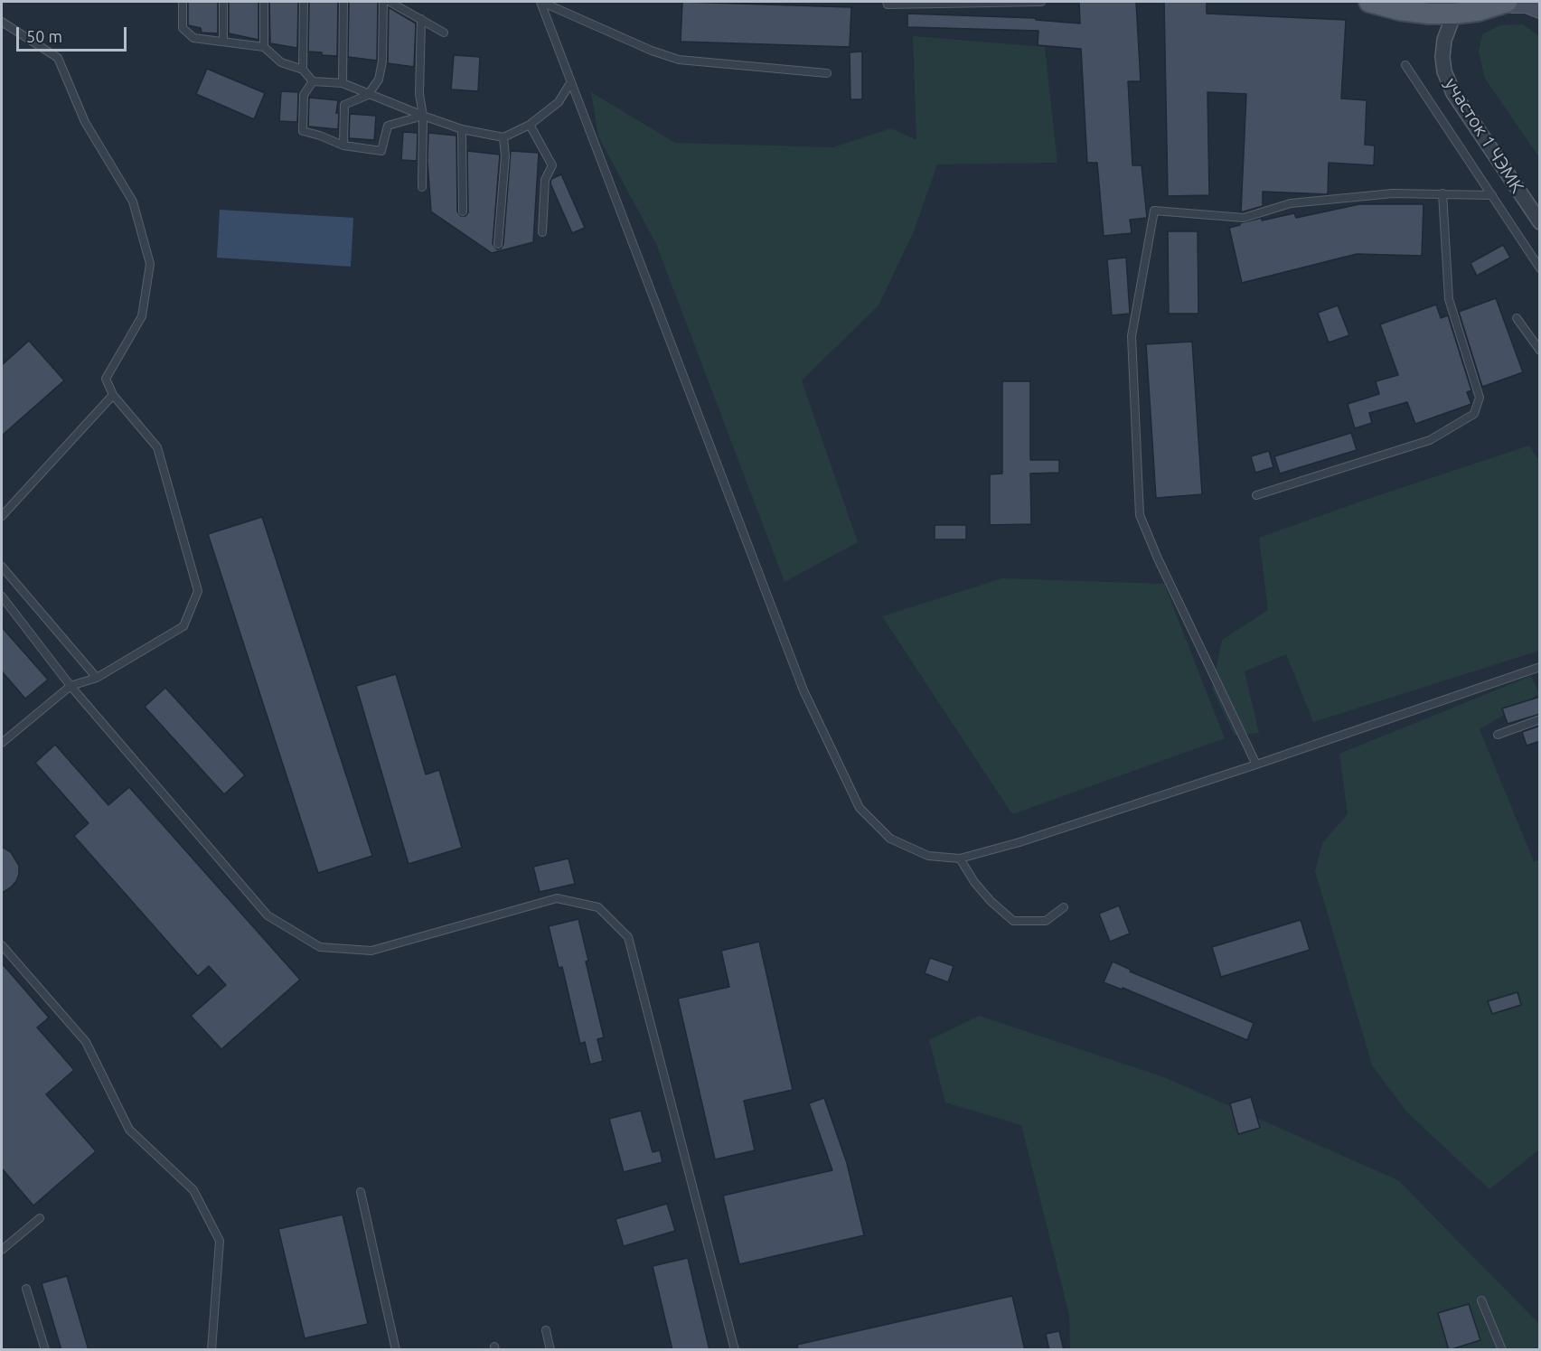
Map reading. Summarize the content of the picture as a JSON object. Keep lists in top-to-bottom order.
{
  "streets": {
    "street": ["участок 1 ЧЭМК"]
  },
  "scale_bar": "50 m"
}
